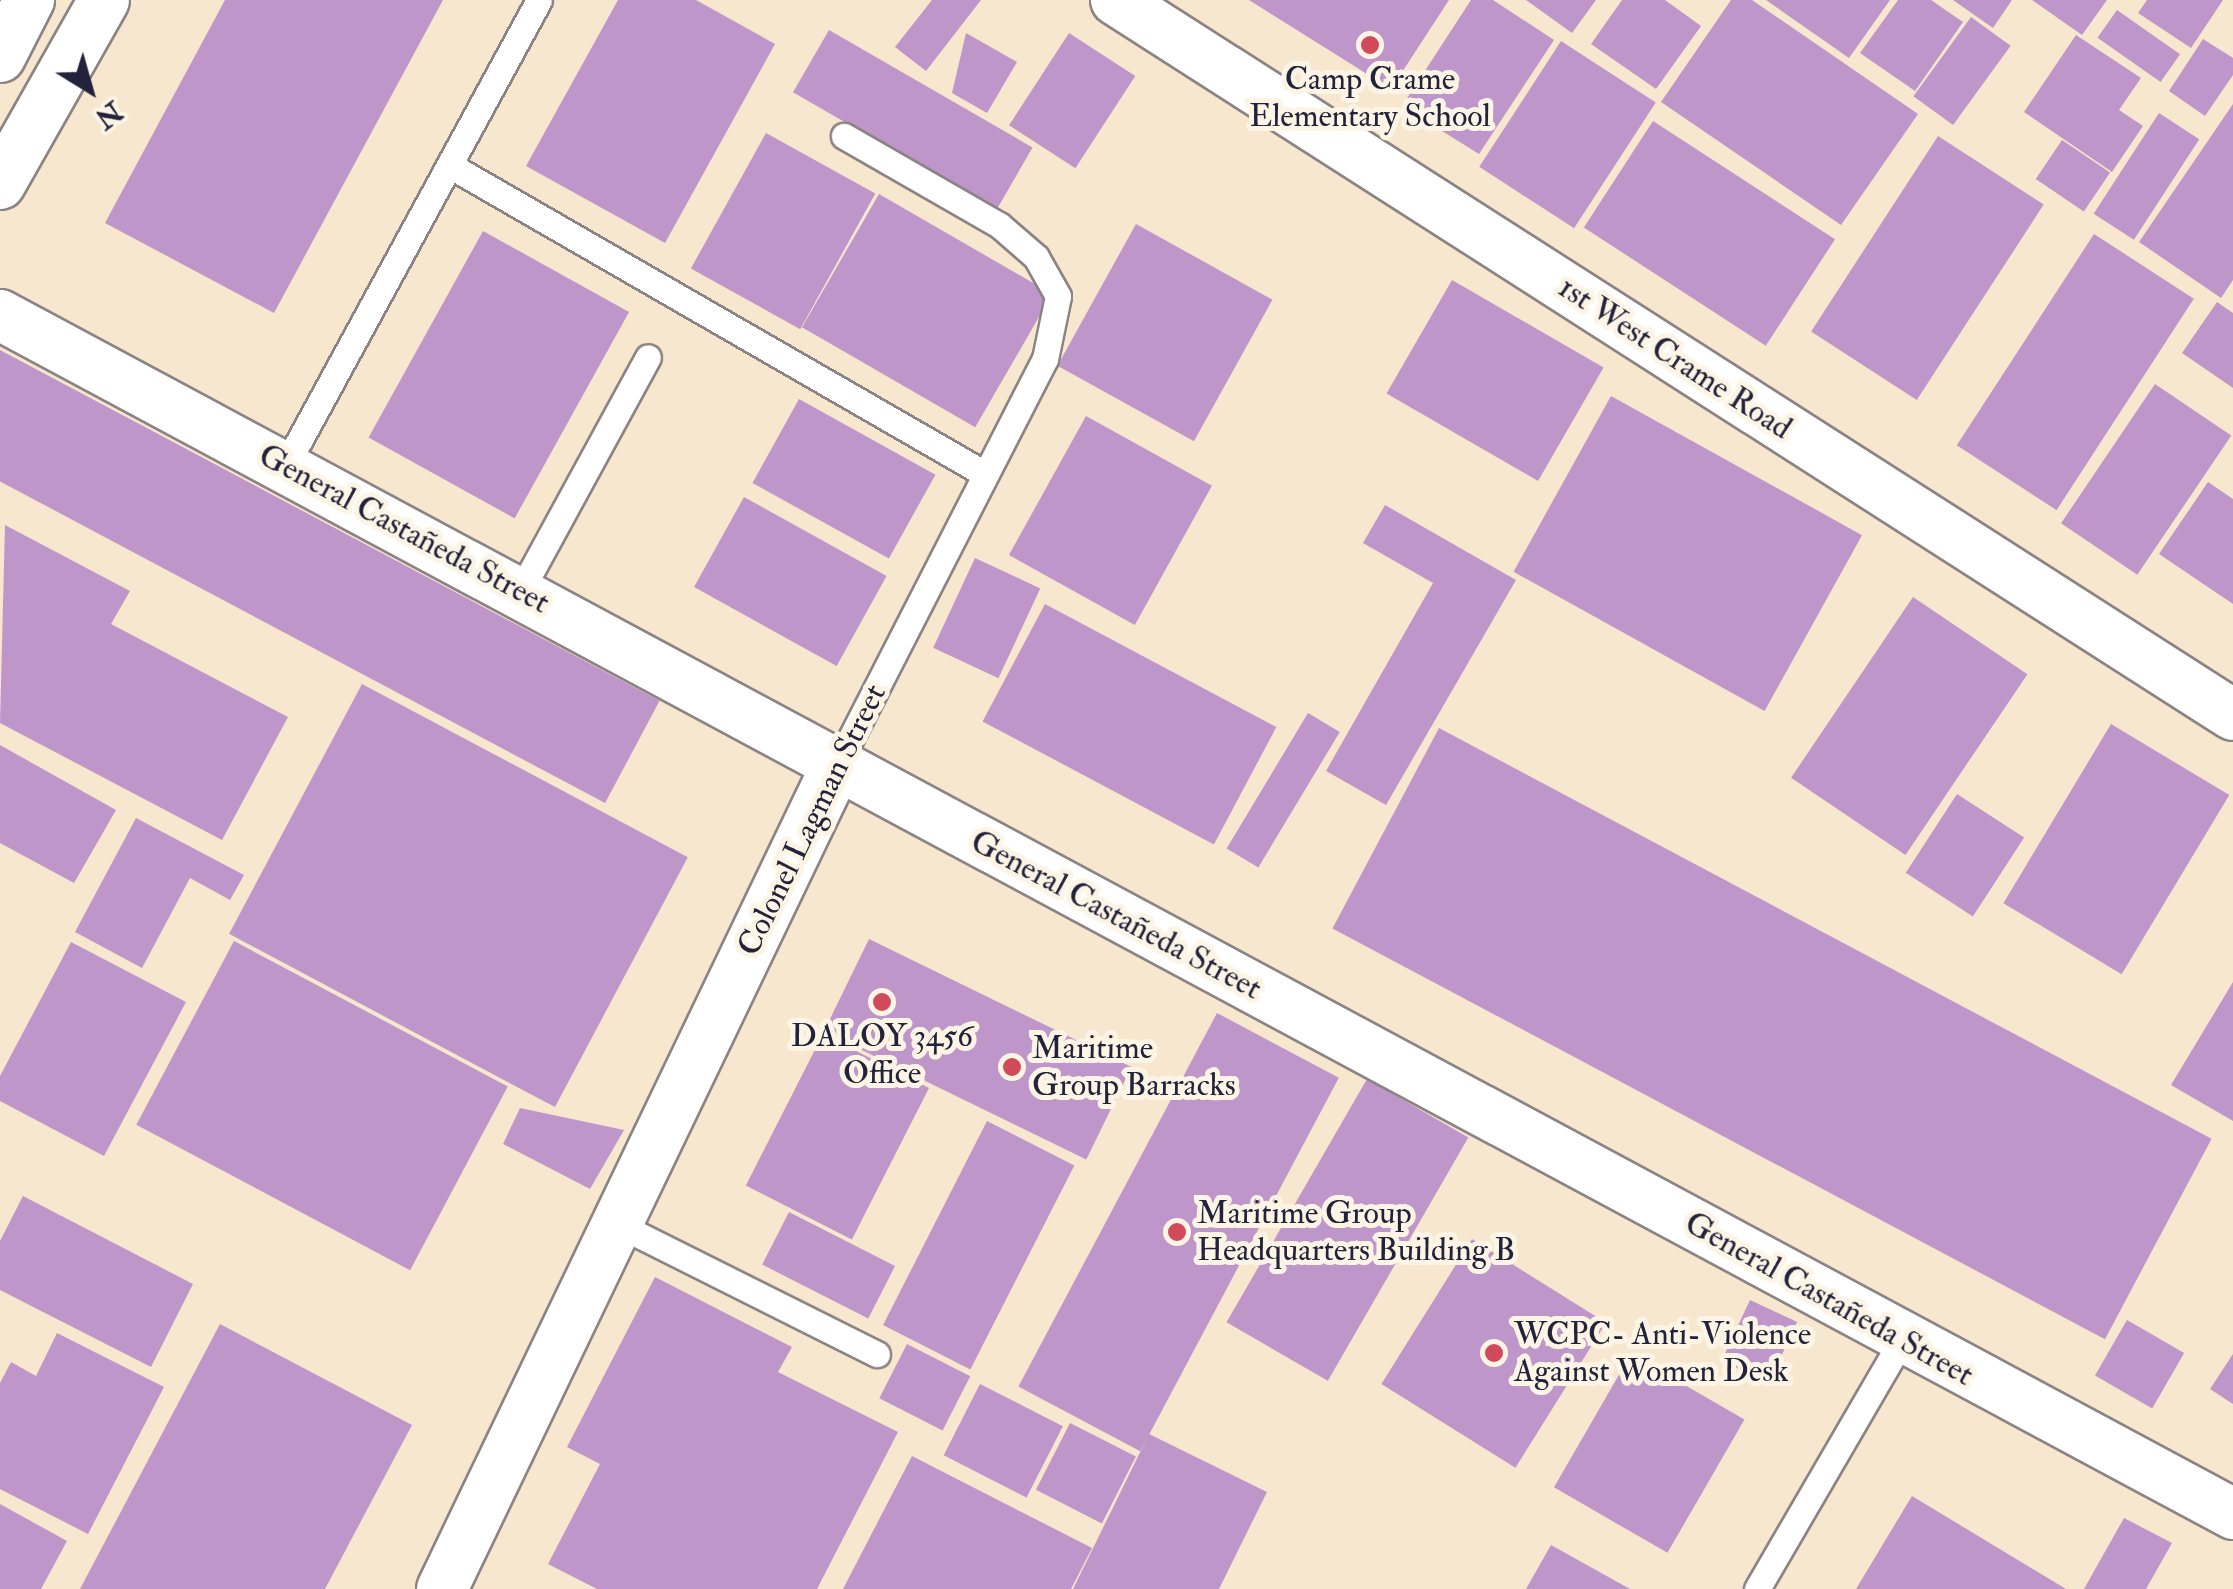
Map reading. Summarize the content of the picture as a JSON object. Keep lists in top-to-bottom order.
{
  "streets": {
    "street": ["1st West Crame Road", "General Castañeda Street", "Colonel Lagman Street"]
  },
  "crossings": [
    ["General Castañeda Street", "Colonel Lagman Street"]
  ],
  "places": [
    "Camp Crame Elementary School",
    "DALOY 3456 Office",
    "Maritime Group Barracks",
    "Maritime Group Headquarters Building B",
    "WCPC- Anti-Violence Against Women Desk"
  ],
  "north": "bottom right"
}
